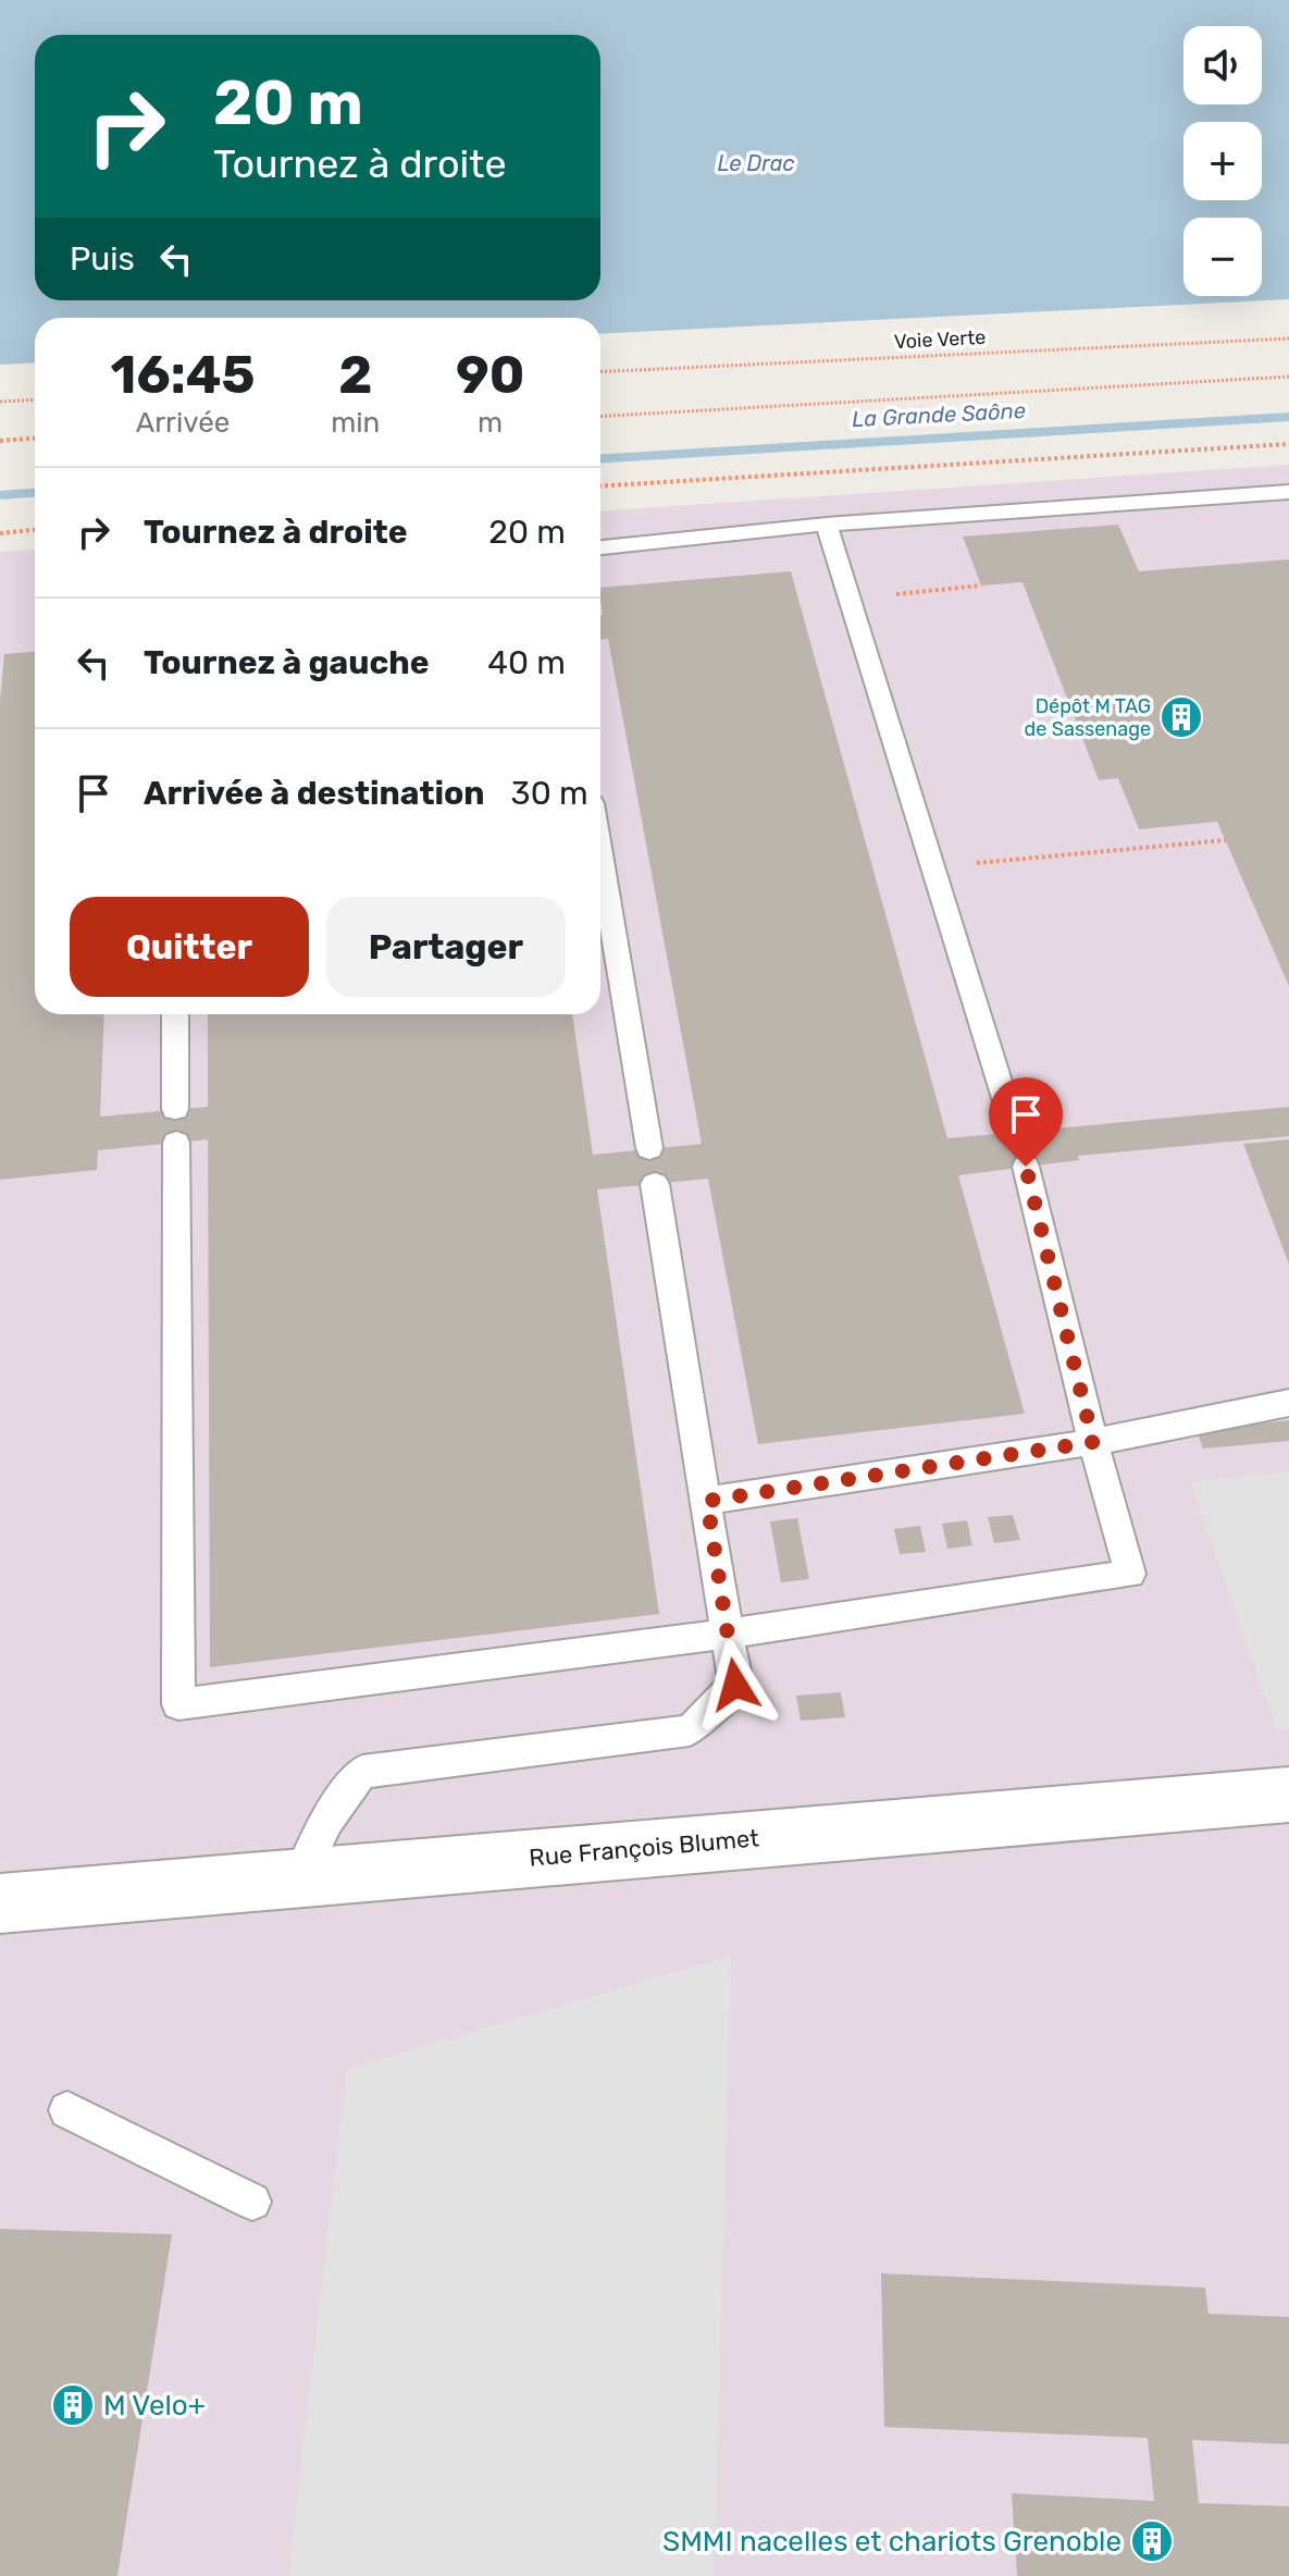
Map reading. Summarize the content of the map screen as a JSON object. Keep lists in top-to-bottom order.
{
  "streets": {
    "street": ["Rue François Blumet"],
    "path": ["Voie Verte"]
  },
  "water": ["Le Drac", "La Grande Saône"],
  "places": {
    "building": ["Dépôt M TAG de Sassenage", "M Velo+", "SMMI nacelles et chariots Grenoble"]
  },
  "page": {
    "map_buttons": ["+", "−"],
    "turn": ["20 m", "Tournez à droite"],
    "then": "Puis",
    "eta": [
      "16:45",
      "Arrivée",
      "2",
      "min",
      "90",
      "m"
    ],
    "list": [
      {
        "name": "Tournez à droite",
        "value": "20 m"
      },
      {
        "name": "Tournez à gauche",
        "value": "40 m"
      },
      {
        "name": "Arrivée à destination",
        "value": "30 m"
      }
    ],
    "buttons": ["Quitter", "Partager"]
  }
}
